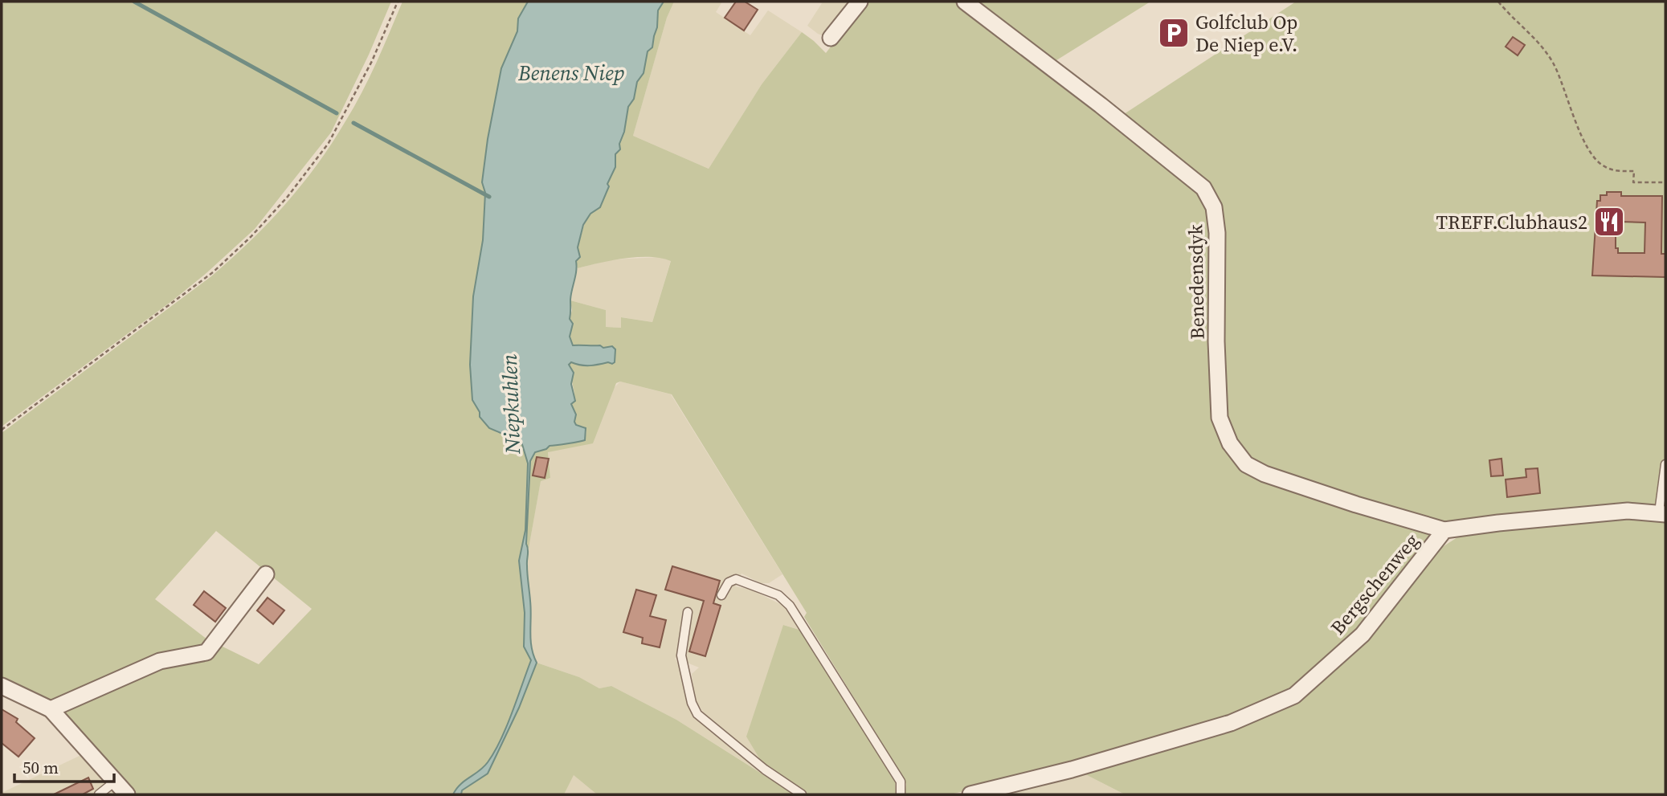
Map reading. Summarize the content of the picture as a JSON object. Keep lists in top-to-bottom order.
{
  "streets": {
    "street": ["Benedensdyk", "Bergschenweg"]
  },
  "crossings": [
    ["Benedensdyk", "Bergschenweg"]
  ],
  "water": ["Benens Niep", "Niepkuhlen"],
  "places": {
    "parking": ["Golfclub Op De Niep e.V."],
    "restaurant": ["TREFF.Clubhaus2"]
  },
  "scale_bar": "50 m"
}
